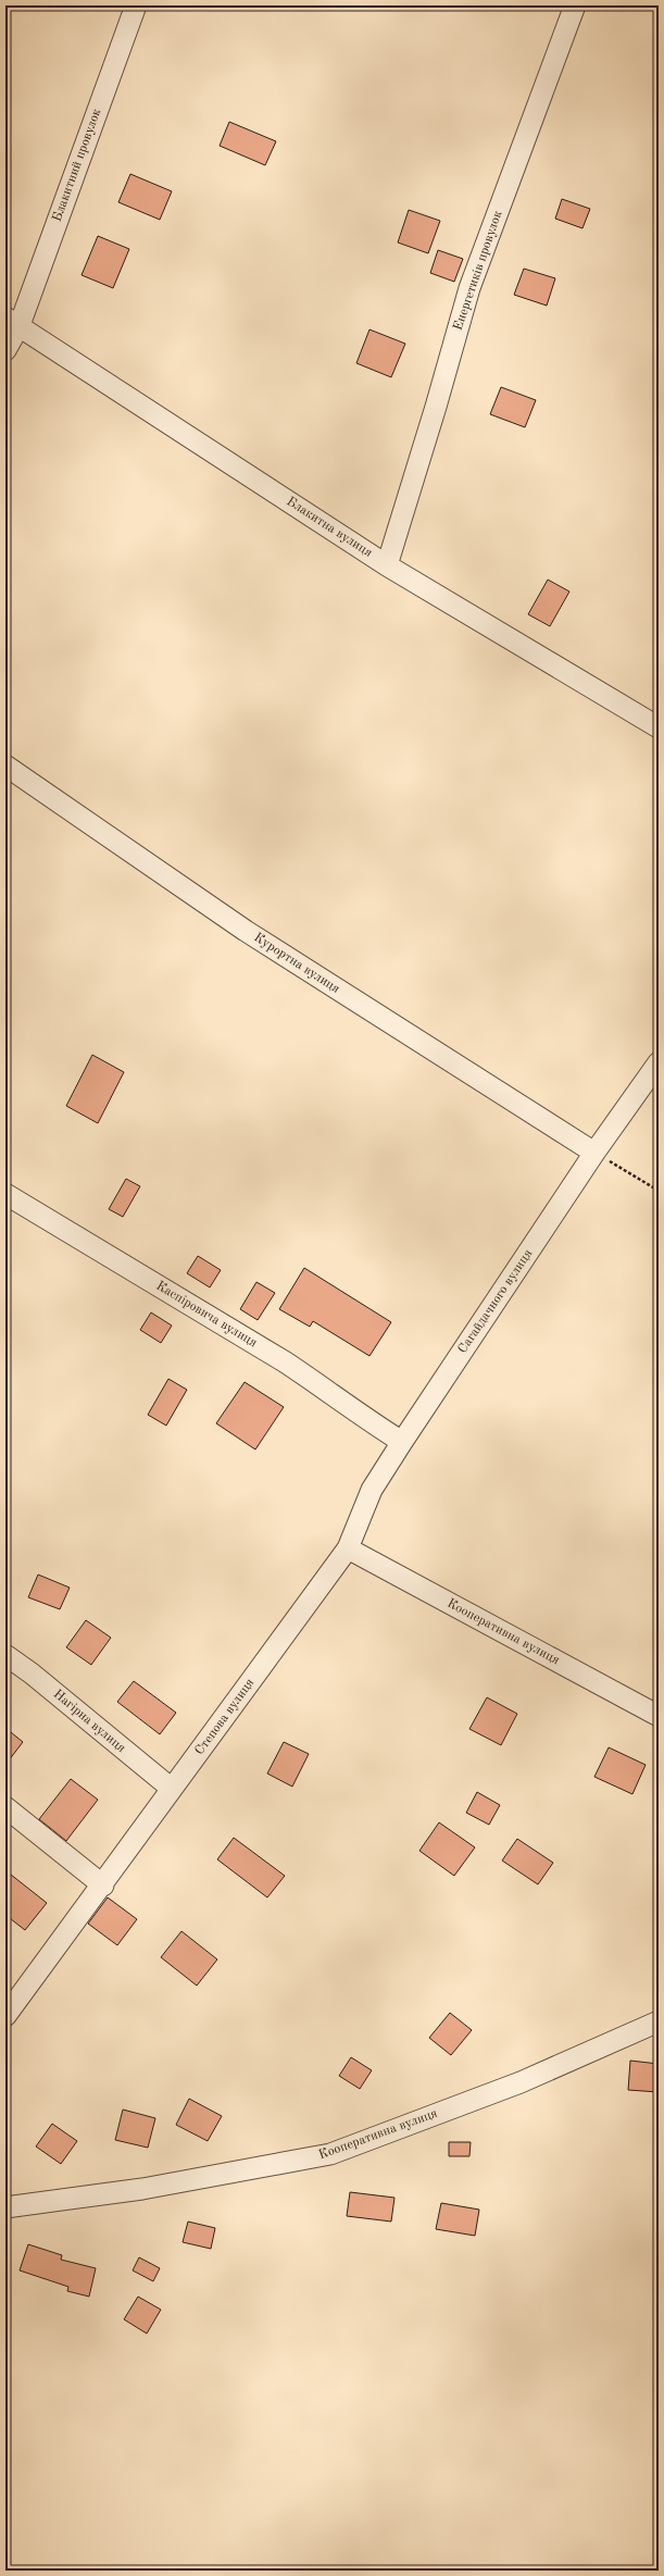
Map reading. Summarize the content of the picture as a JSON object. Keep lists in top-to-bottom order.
{
  "streets": {
    "street": [
      "Блакитний провулок",
      "Енергетиків провулок",
      "Блакитна вулиця",
      "Курортна вулиця",
      "Сагайдачного вулиця",
      "Каспіровича вулиця",
      "Кооперативна вулиця",
      "Степова вулиця",
      "Нагірна вулиця"
    ]
  },
  "crossings": [
    ["Блакитний провулок", "Блакитна вулиця"],
    ["Енергетиків провулок", "Блакитна вулиця"],
    ["Курортна вулиця", "Сагайдачного вулиця"],
    ["Сагайдачного вулиця", "Каспіровича вулиця"],
    ["Сагайдачного вулиця", "Кооперативна вулиця"],
    ["Сагайдачного вулиця", "Степова вулиця"],
    ["Кооперативна вулиця", "Степова вулиця"],
    ["Степова вулиця", "Нагірна вулиця"]
  ]
}
